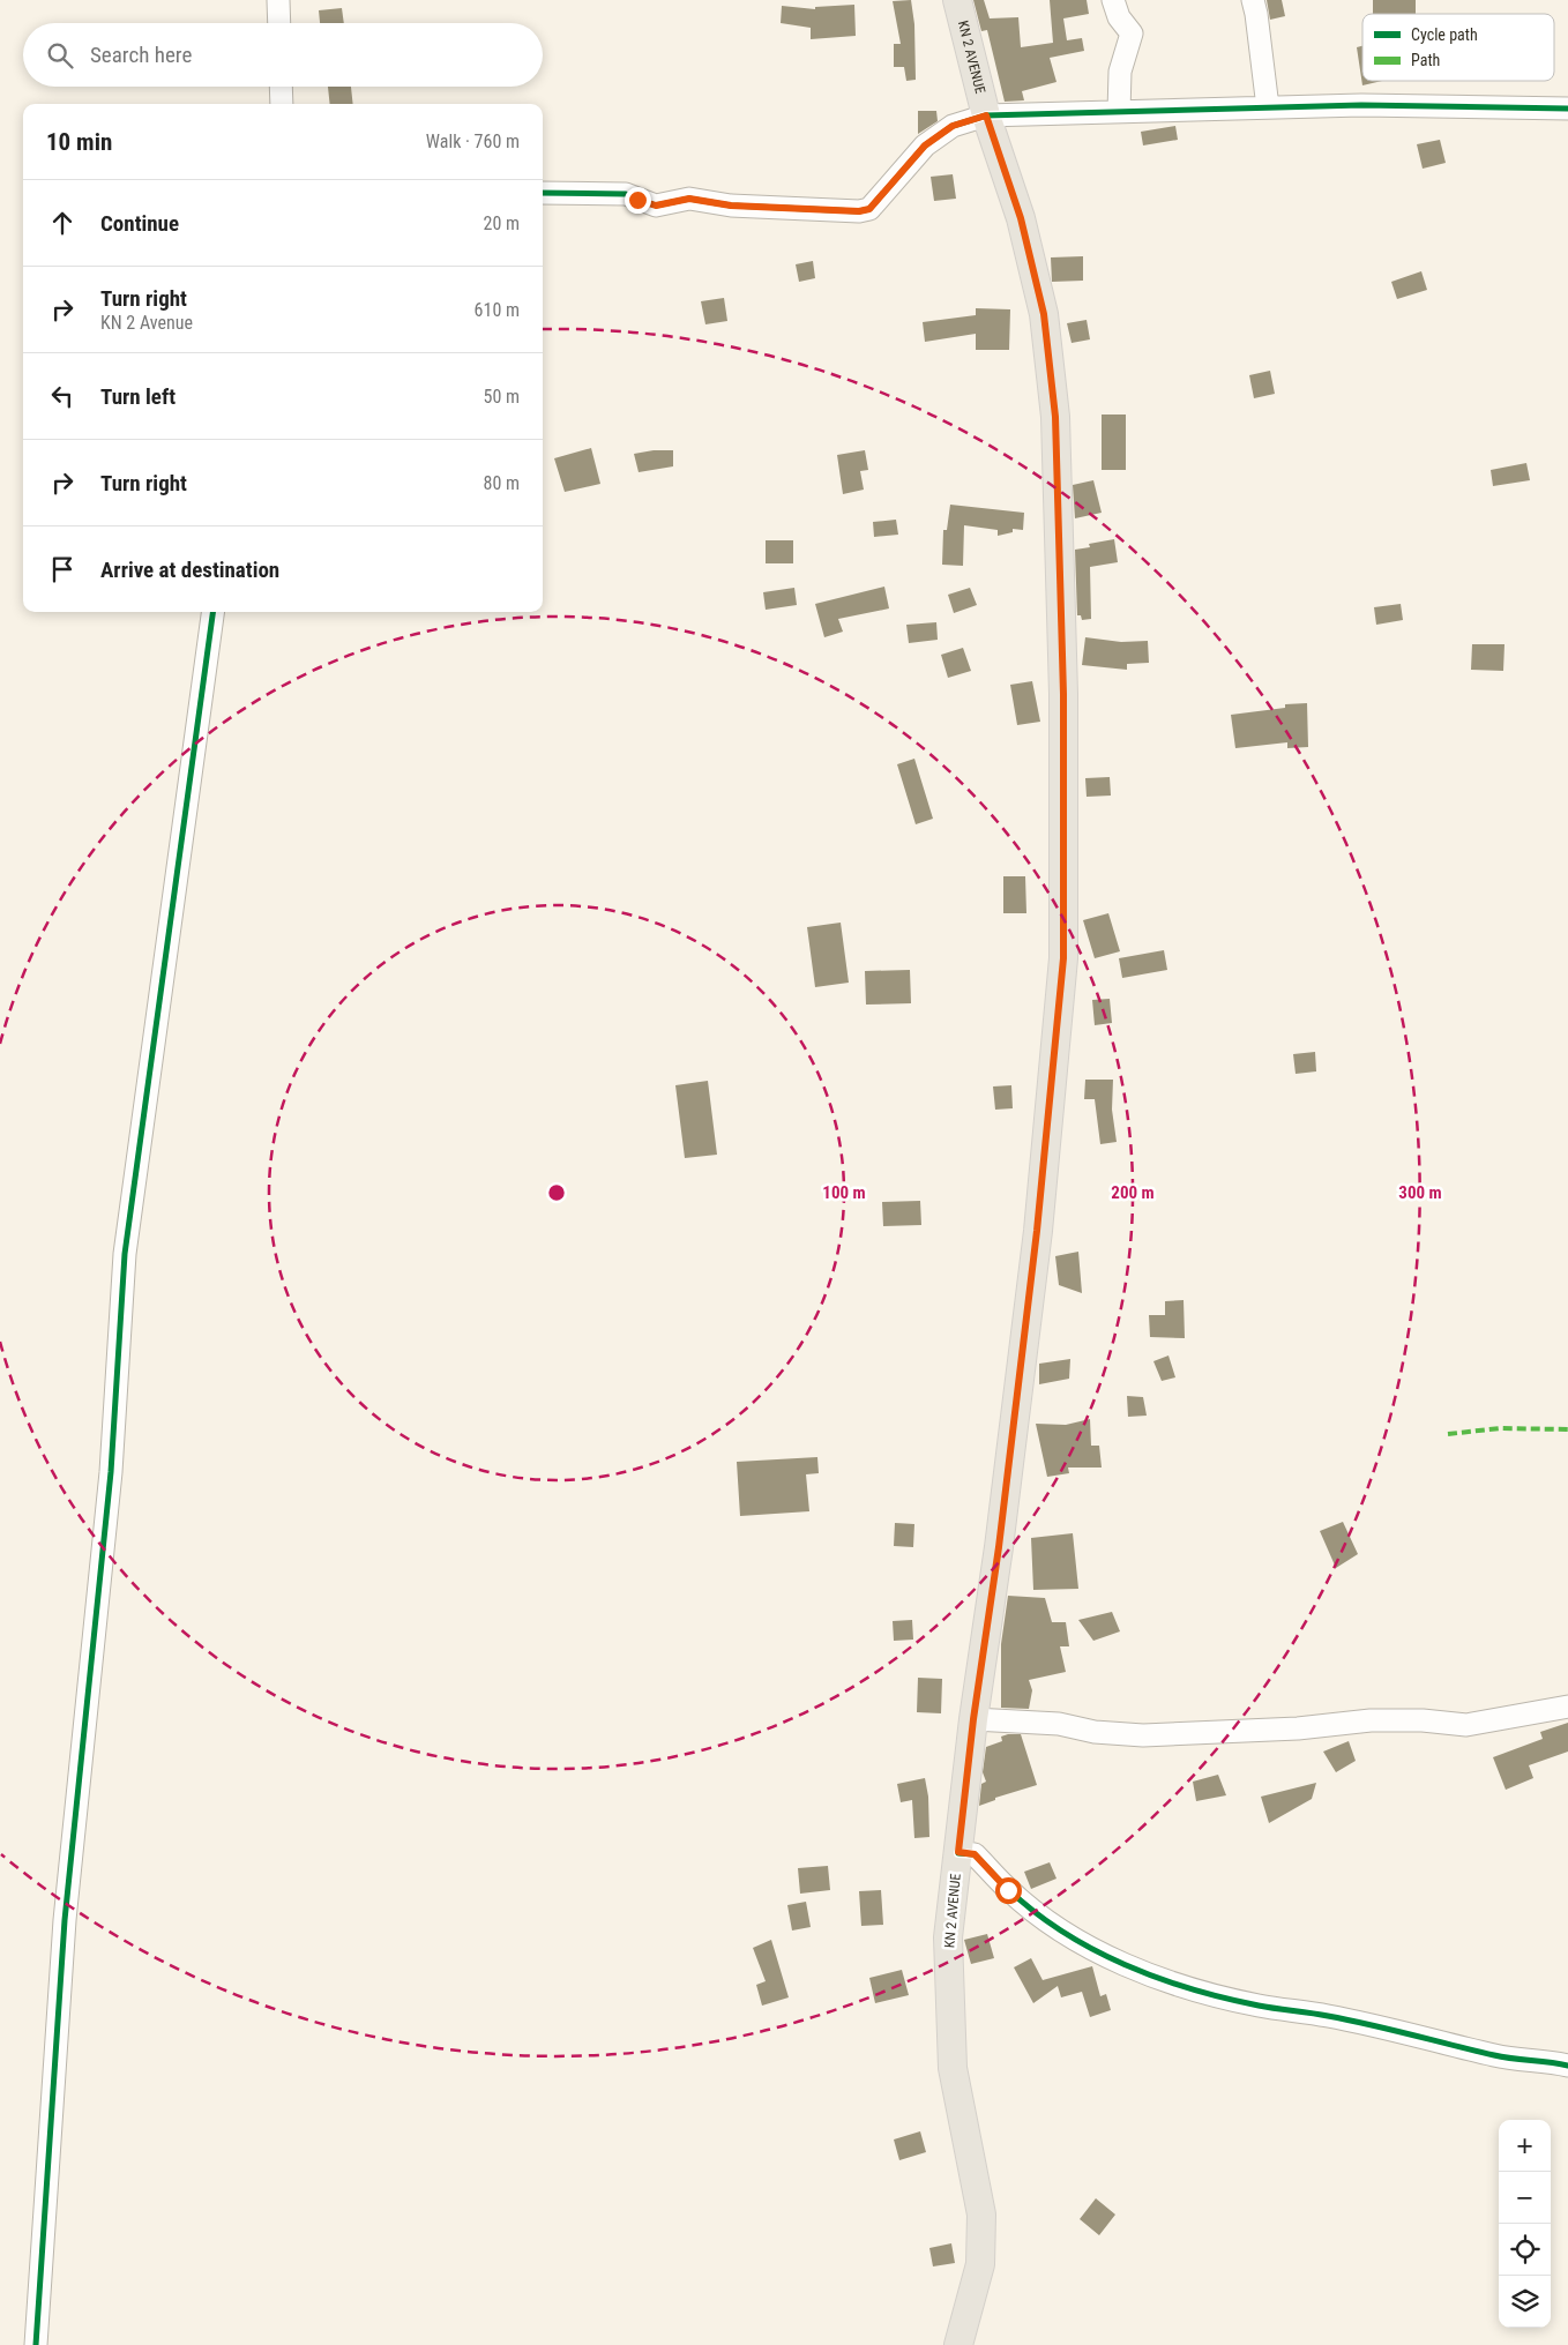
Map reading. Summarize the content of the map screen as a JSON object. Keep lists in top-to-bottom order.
{
  "streets": {
    "main road": ["KN 2 AVENUE"]
  },
  "legend": ["Cycle path", "Path"],
  "page": {
    "search": "Search here",
    "heading": ["10 min", "Walk · 760 m"],
    "list": [
      ["Continue", "20 m"],
      ["Turn right", "KN 2 Avenue", "610 m"],
      ["Turn left", "50 m"],
      ["Turn right", "80 m"],
      "Arrive at destination"
    ],
    "map_buttons": ["+", "−"]
  },
  "rings": ["100 m", "200 m", "300 m"]
}
